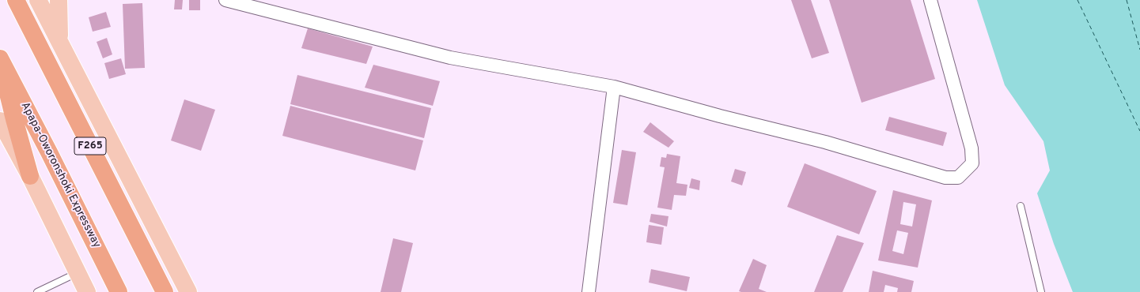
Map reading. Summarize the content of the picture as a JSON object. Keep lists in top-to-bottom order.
{
  "streets": {
    "highway": ["F265", "Apapa-Oworonshoki Expressway"]
  }
}
